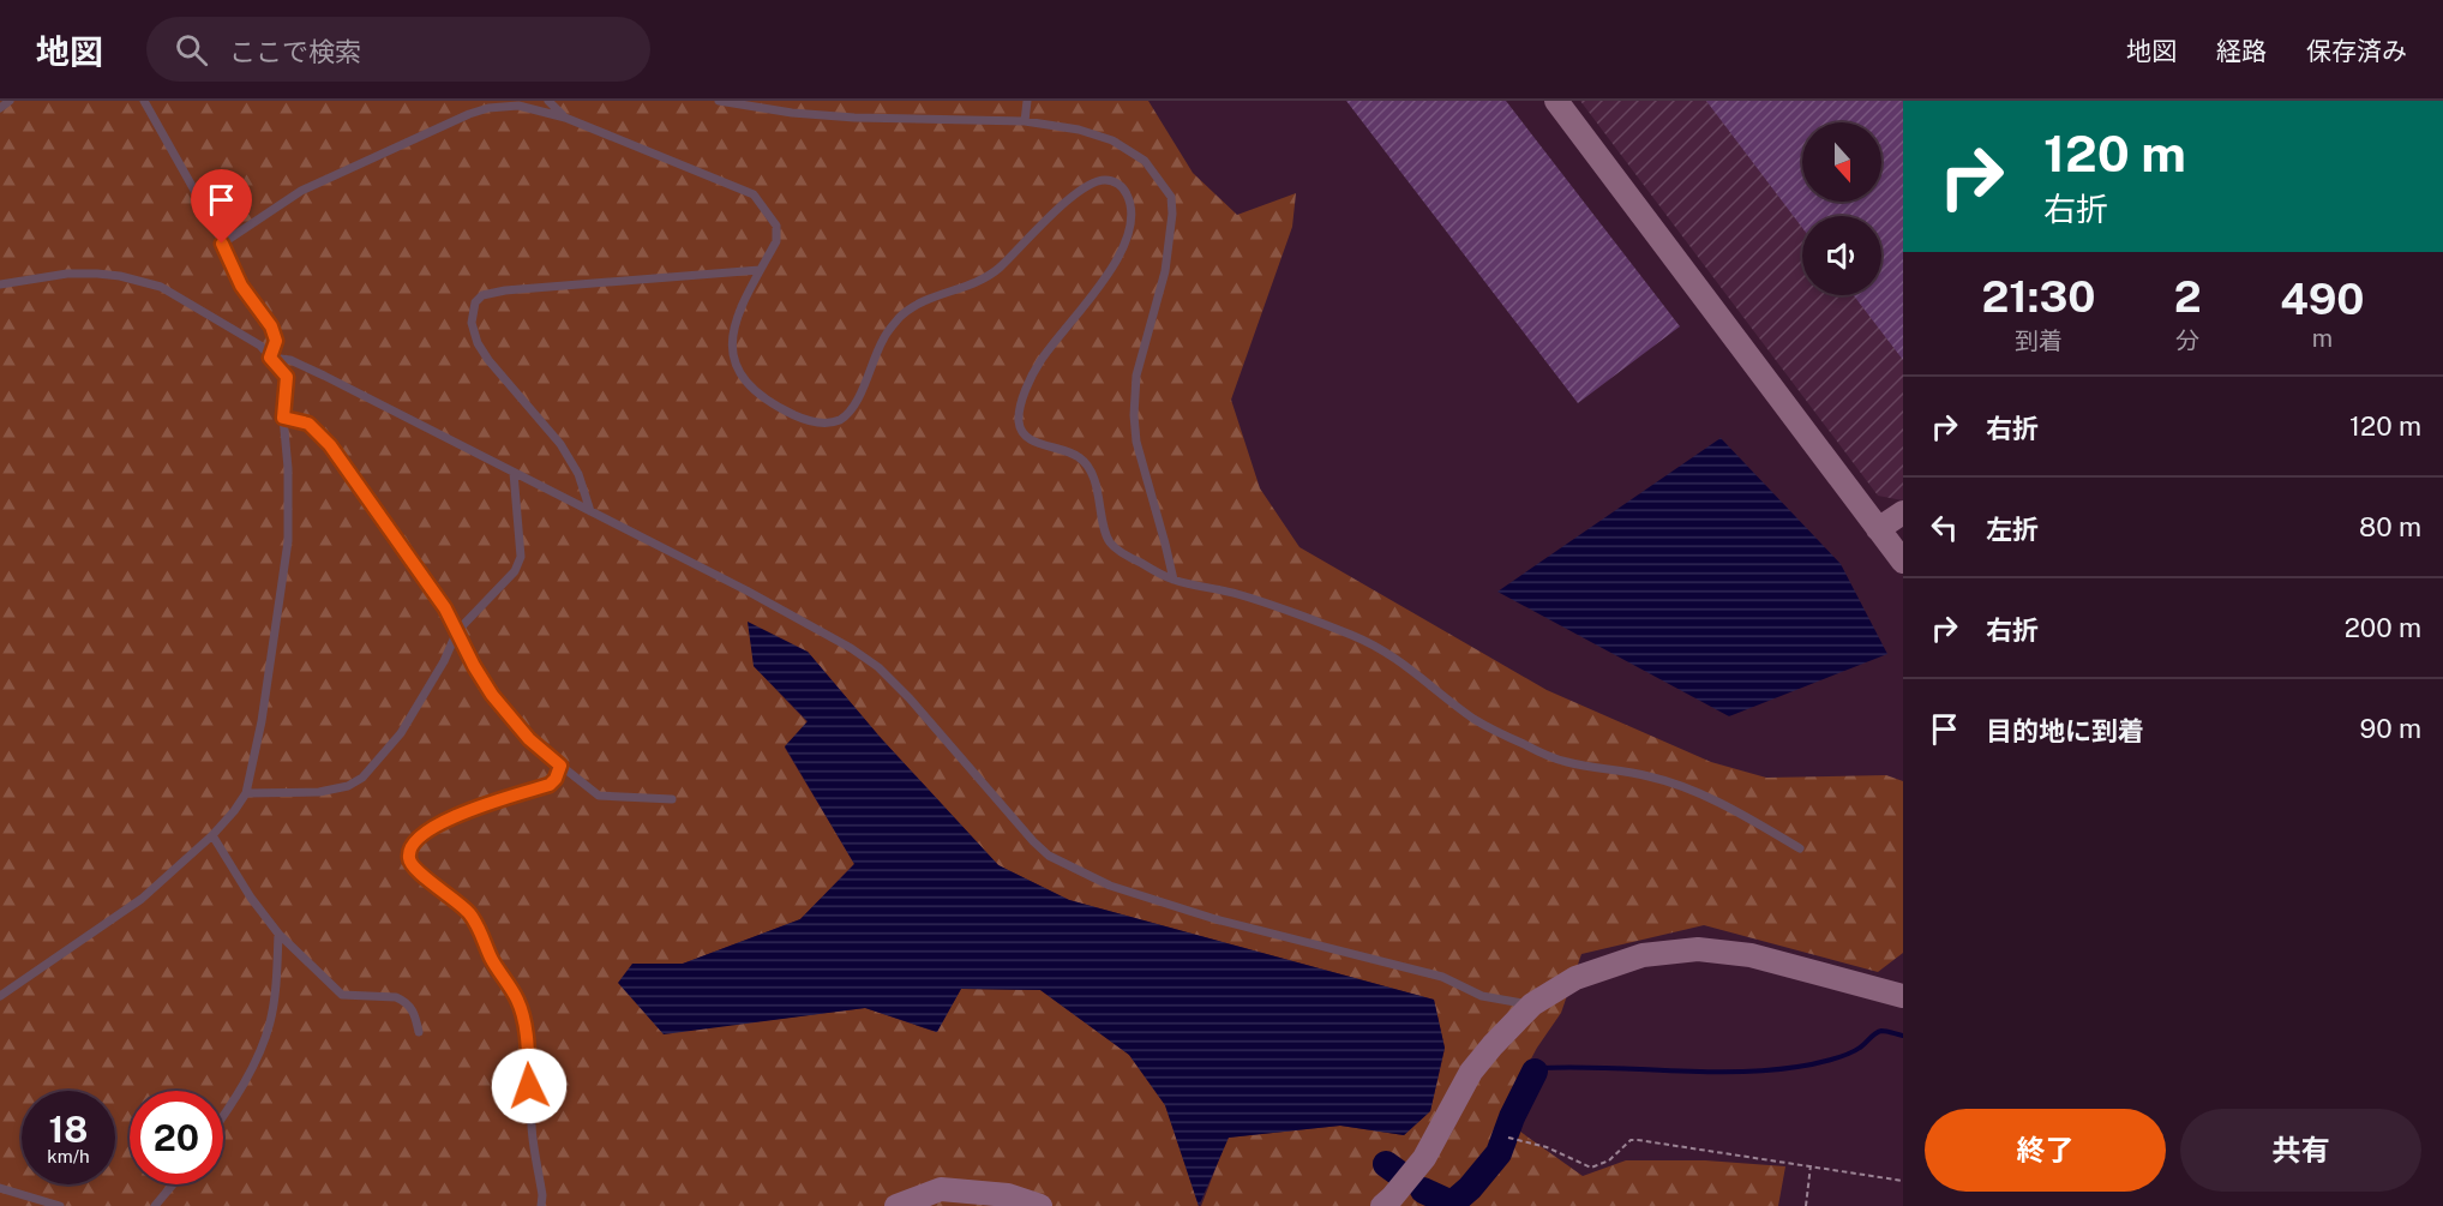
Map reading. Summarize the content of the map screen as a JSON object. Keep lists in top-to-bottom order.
{
  "north": "bottom",
  "page": {
    "header": "地図",
    "search": "ここで検索",
    "nav": ["地図", "経路", "保存済み"],
    "turn": ["120 m", "右折"],
    "eta": [
      "21:30",
      "到着",
      "2",
      "分",
      "490",
      "m"
    ],
    "list": [
      {
        "name": "右折",
        "value": "120 m"
      },
      {
        "name": "左折",
        "value": "80 m"
      },
      {
        "name": "右折",
        "value": "200 m"
      },
      {
        "name": "目的地に到着",
        "value": "90 m"
      }
    ],
    "speed": "18 km/h",
    "limit": "20",
    "buttons": ["終了", "共有"]
  }
}
